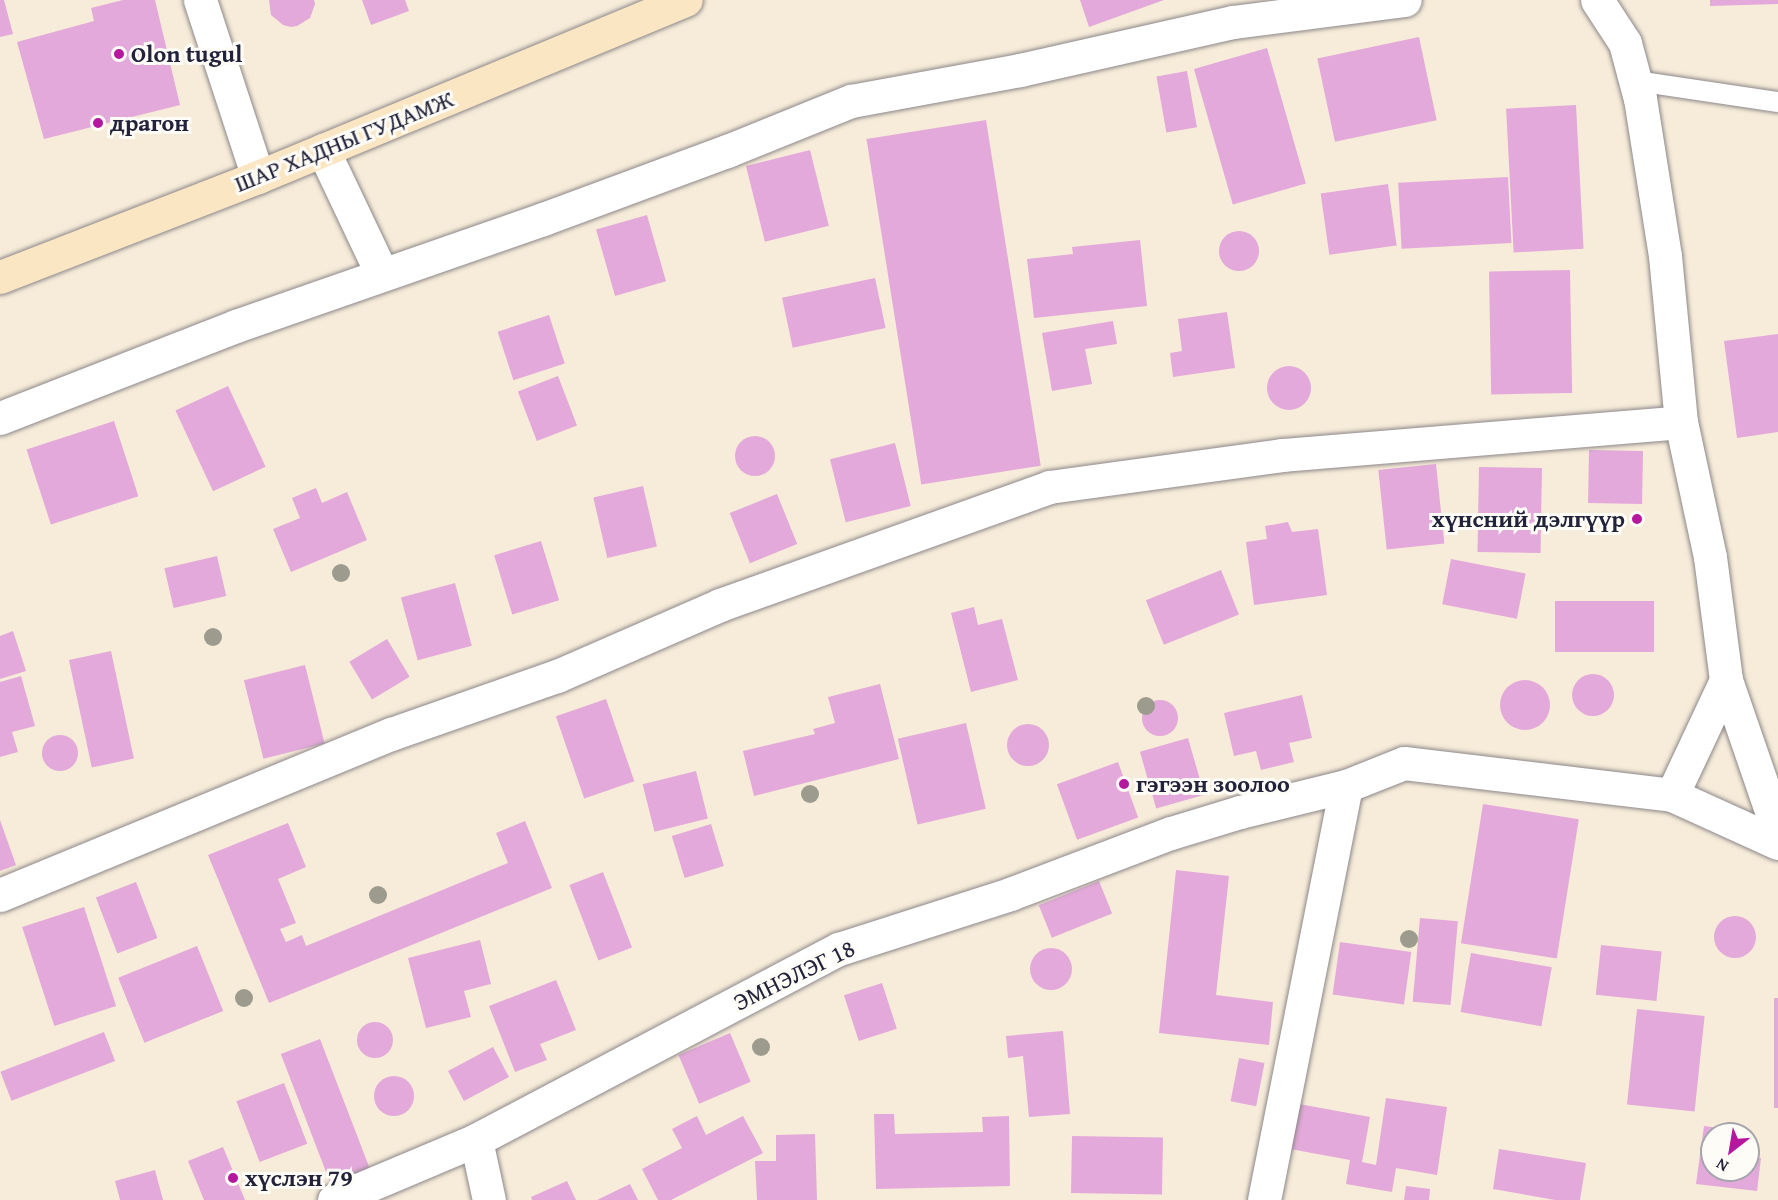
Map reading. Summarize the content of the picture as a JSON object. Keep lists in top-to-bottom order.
{
  "streets": {
    "main road": ["ШАР ХАДНЫ ГУДАМЖ"],
    "street": ["ЭМНЭЛЭГ 18"]
  },
  "places": [
    "Olon tugul",
    "драгон",
    "хүнсний дэлгүүр",
    "гэгээн зоолоо",
    "хүслэн 79"
  ],
  "north": "bottom left"
}
